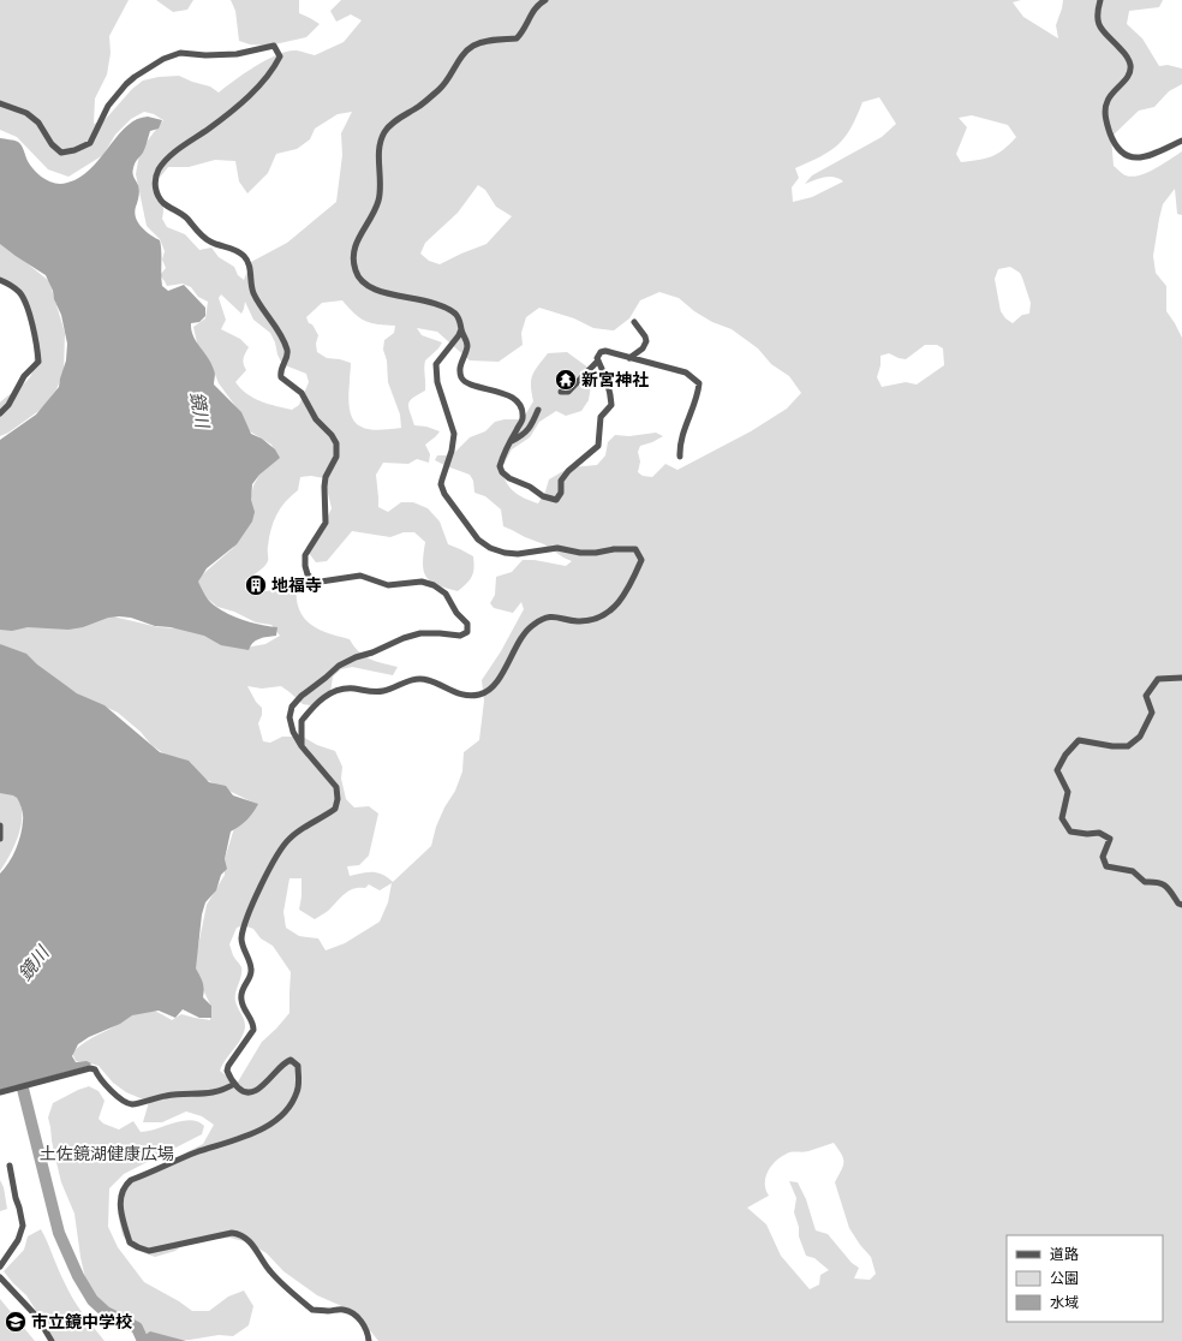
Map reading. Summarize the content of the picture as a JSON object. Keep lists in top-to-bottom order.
{
  "water": ["鏡川"],
  "parks": ["土佐鏡湖健康広場"],
  "places": {
    "temple": ["新宮神社"],
    "building": ["地福寺"],
    "school or university": ["市立鏡中学校"]
  },
  "legend": ["道路", "公園", "水域"]
}
